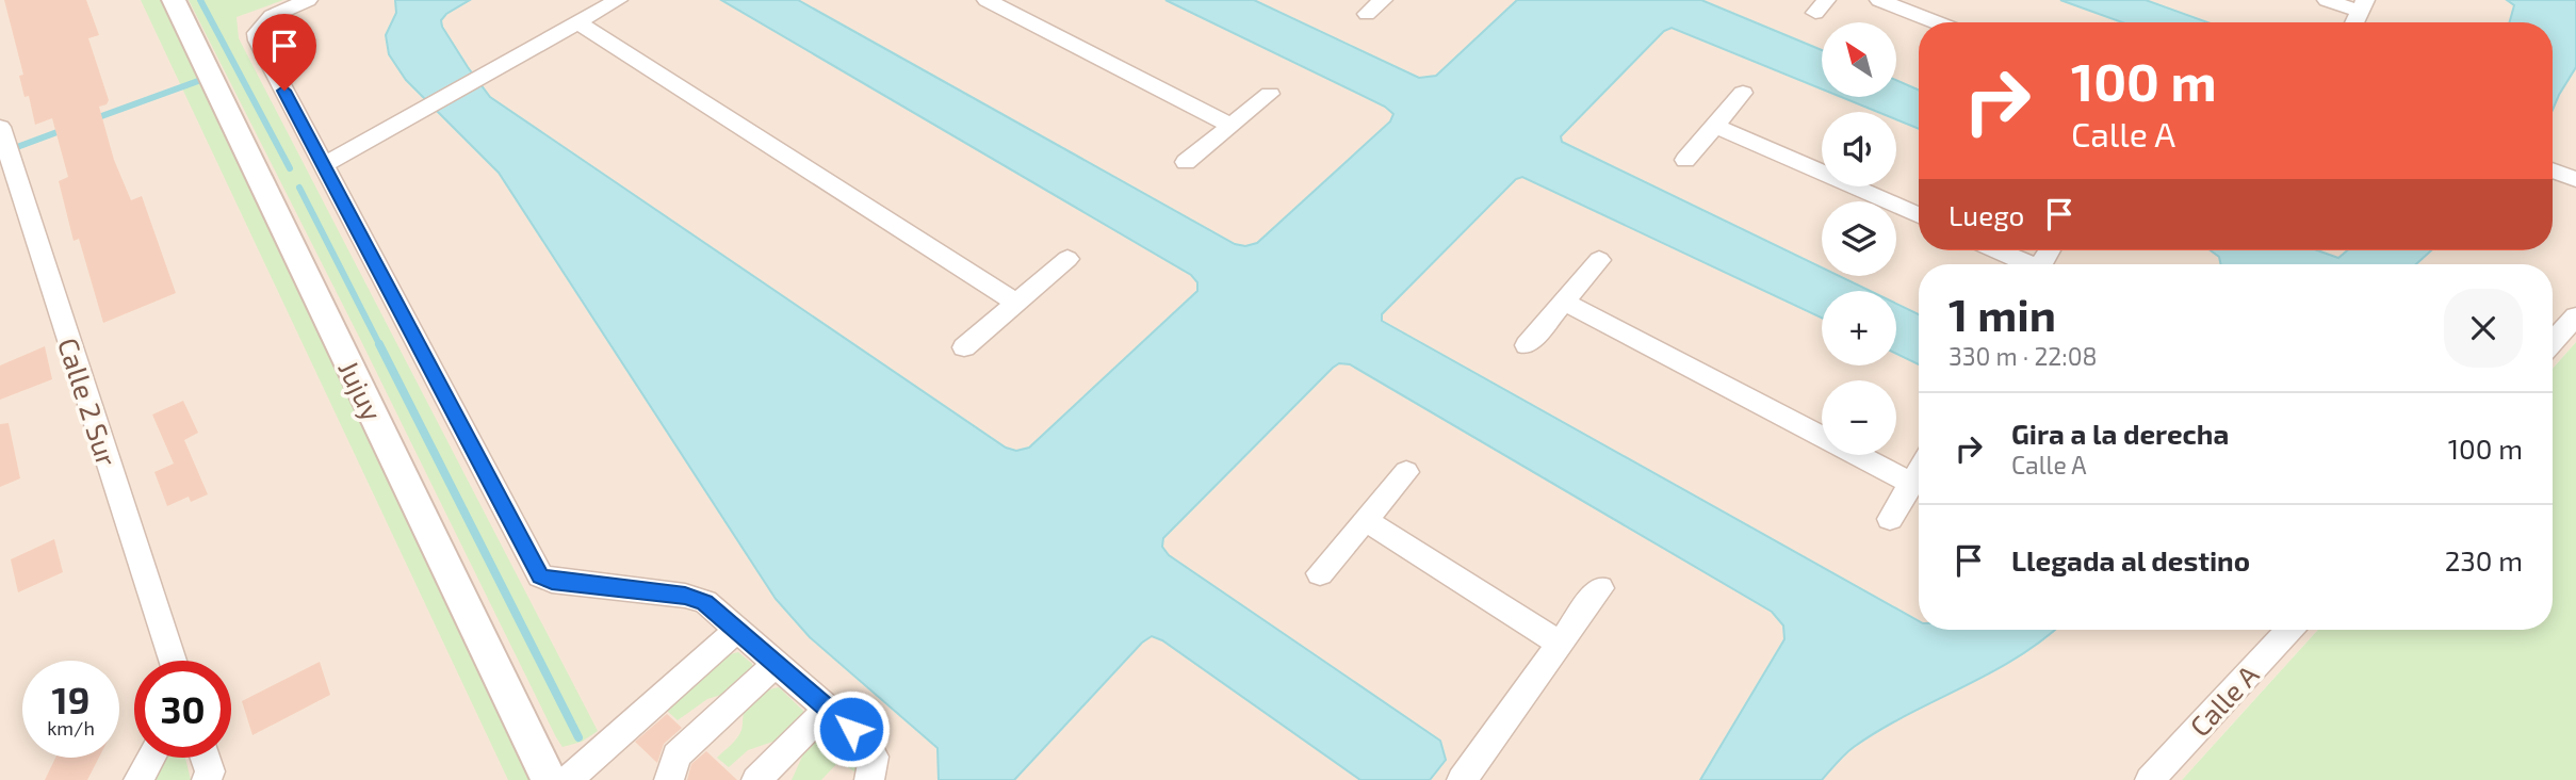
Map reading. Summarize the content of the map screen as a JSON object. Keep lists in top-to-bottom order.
{
  "streets": {
    "street": ["Jujuy", "Calle 2 Sur", "Calle A"]
  },
  "north": "top left",
  "page": {
    "map_buttons": ["+", "−"],
    "turn": ["100 m", "Calle A"],
    "then": "Luego",
    "heading": ["1 min", "330 m · 22:08"],
    "list": [
      {
        "name": "Gira a la derecha",
        "note": "Calle A",
        "value": "100 m"
      },
      {
        "name": "Llegada al destino",
        "value": "230 m"
      }
    ],
    "speed": "19 km/h",
    "limit": "30"
  }
}
